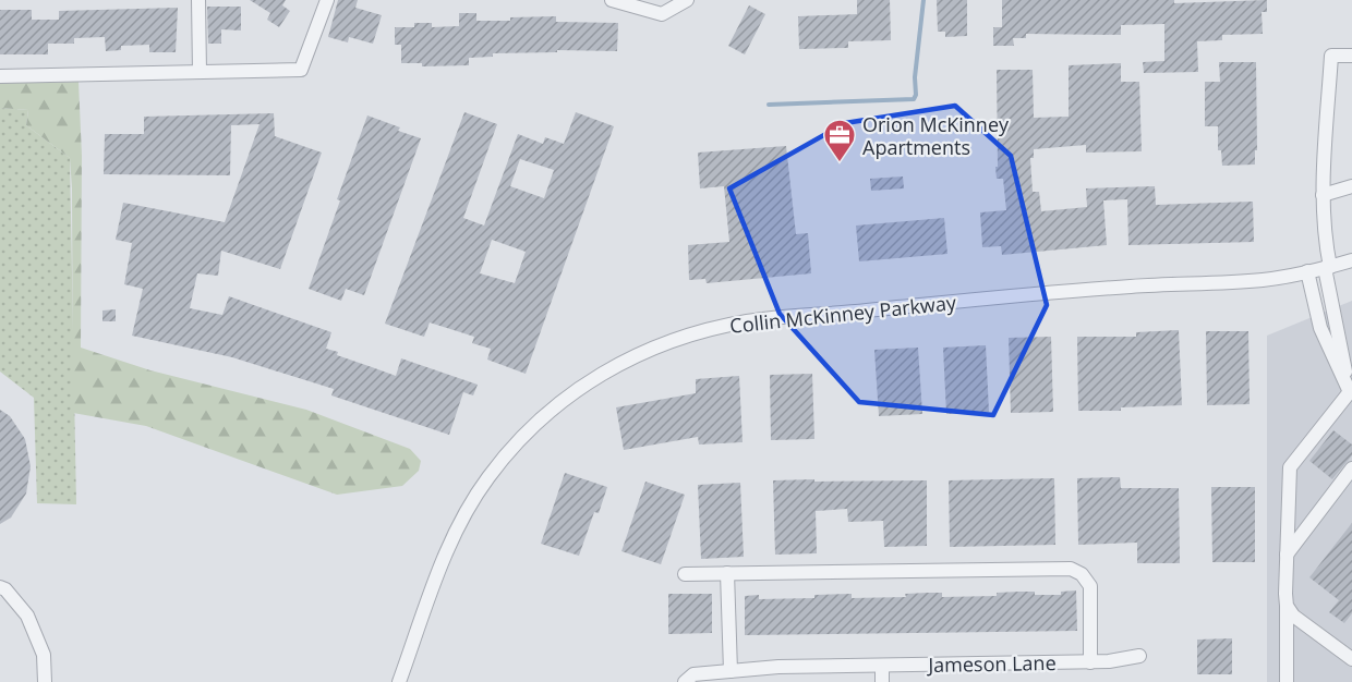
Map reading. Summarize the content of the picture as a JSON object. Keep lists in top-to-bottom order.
{
  "streets": {
    "street": ["Collin McKinney Parkway", "Jameson Lane"]
  },
  "places": {
    "office": ["Orion McKinney Apartments"]
  }
}
